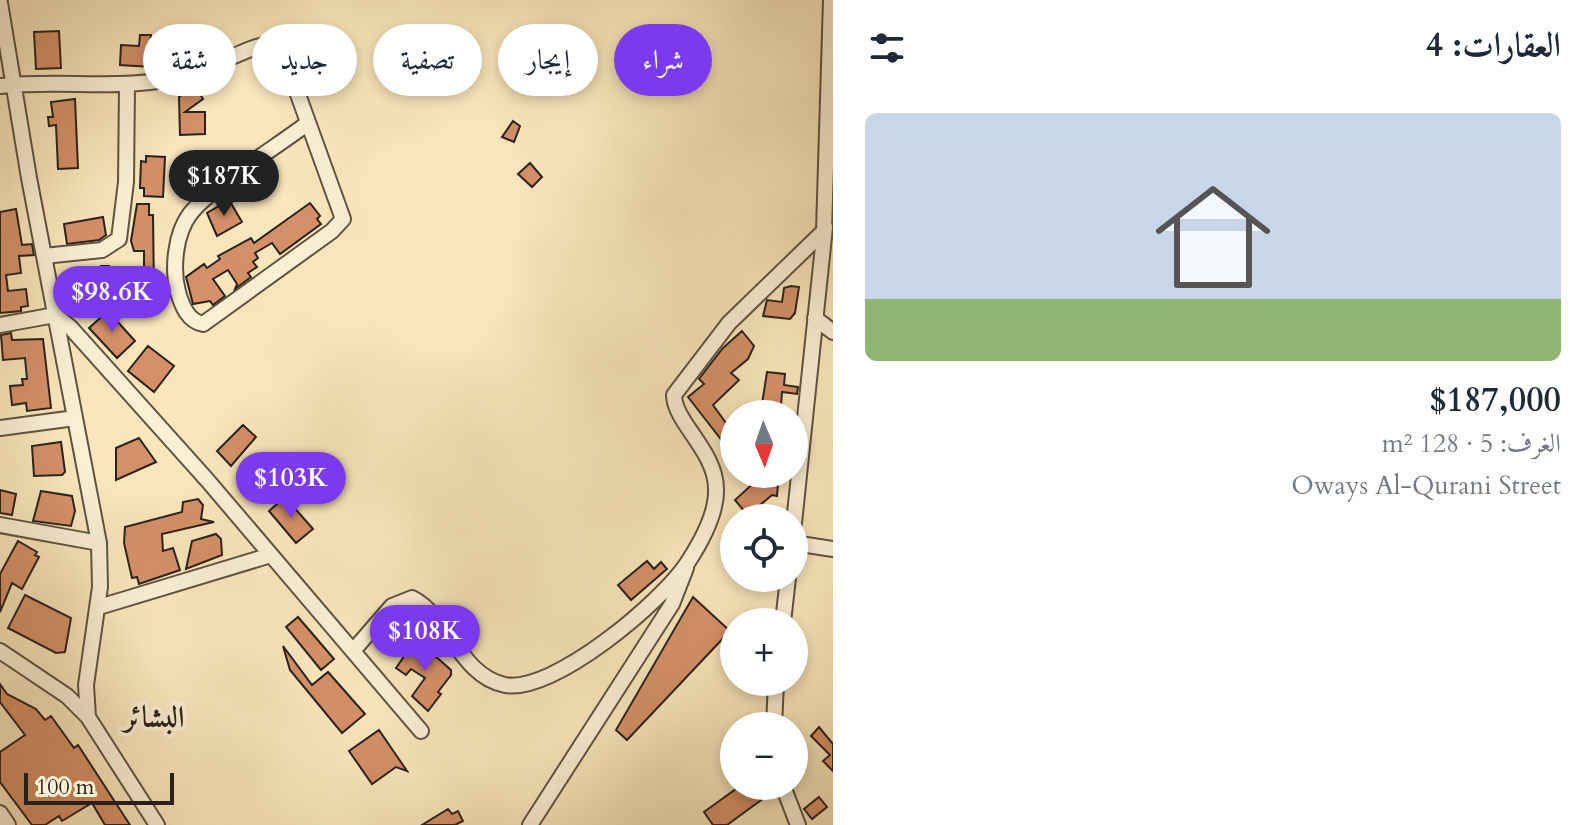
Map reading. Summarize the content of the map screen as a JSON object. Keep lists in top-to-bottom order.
{
  "districts": ["البشائر"],
  "scale_bar": "100 m",
  "north": "bottom",
  "page": {
    "heading": "العقارات: 4",
    "chip": [
      "شراء",
      "إيجار",
      "تصفية",
      "جديد",
      "شقة"
    ],
    "list": [
      {
        "name": "$187,000",
        "note": "الغرف: 5 · 128 m² · Oways Al-Qurani Street"
      }
    ],
    "price": [
      "$187K",
      "$98.6K",
      "$103K",
      "$108K"
    ],
    "map_buttons": ["+", "−"],
    "scale": "100 m"
  }
}
